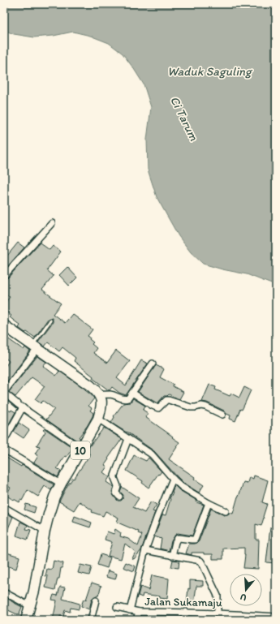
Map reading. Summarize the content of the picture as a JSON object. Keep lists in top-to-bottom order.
{
  "streets": {
    "highway": ["10"],
    "street": ["Jalan Sukamaju"]
  },
  "water": ["Waduk Saguling", "Ci Tarum"],
  "north": "bottom"
}
